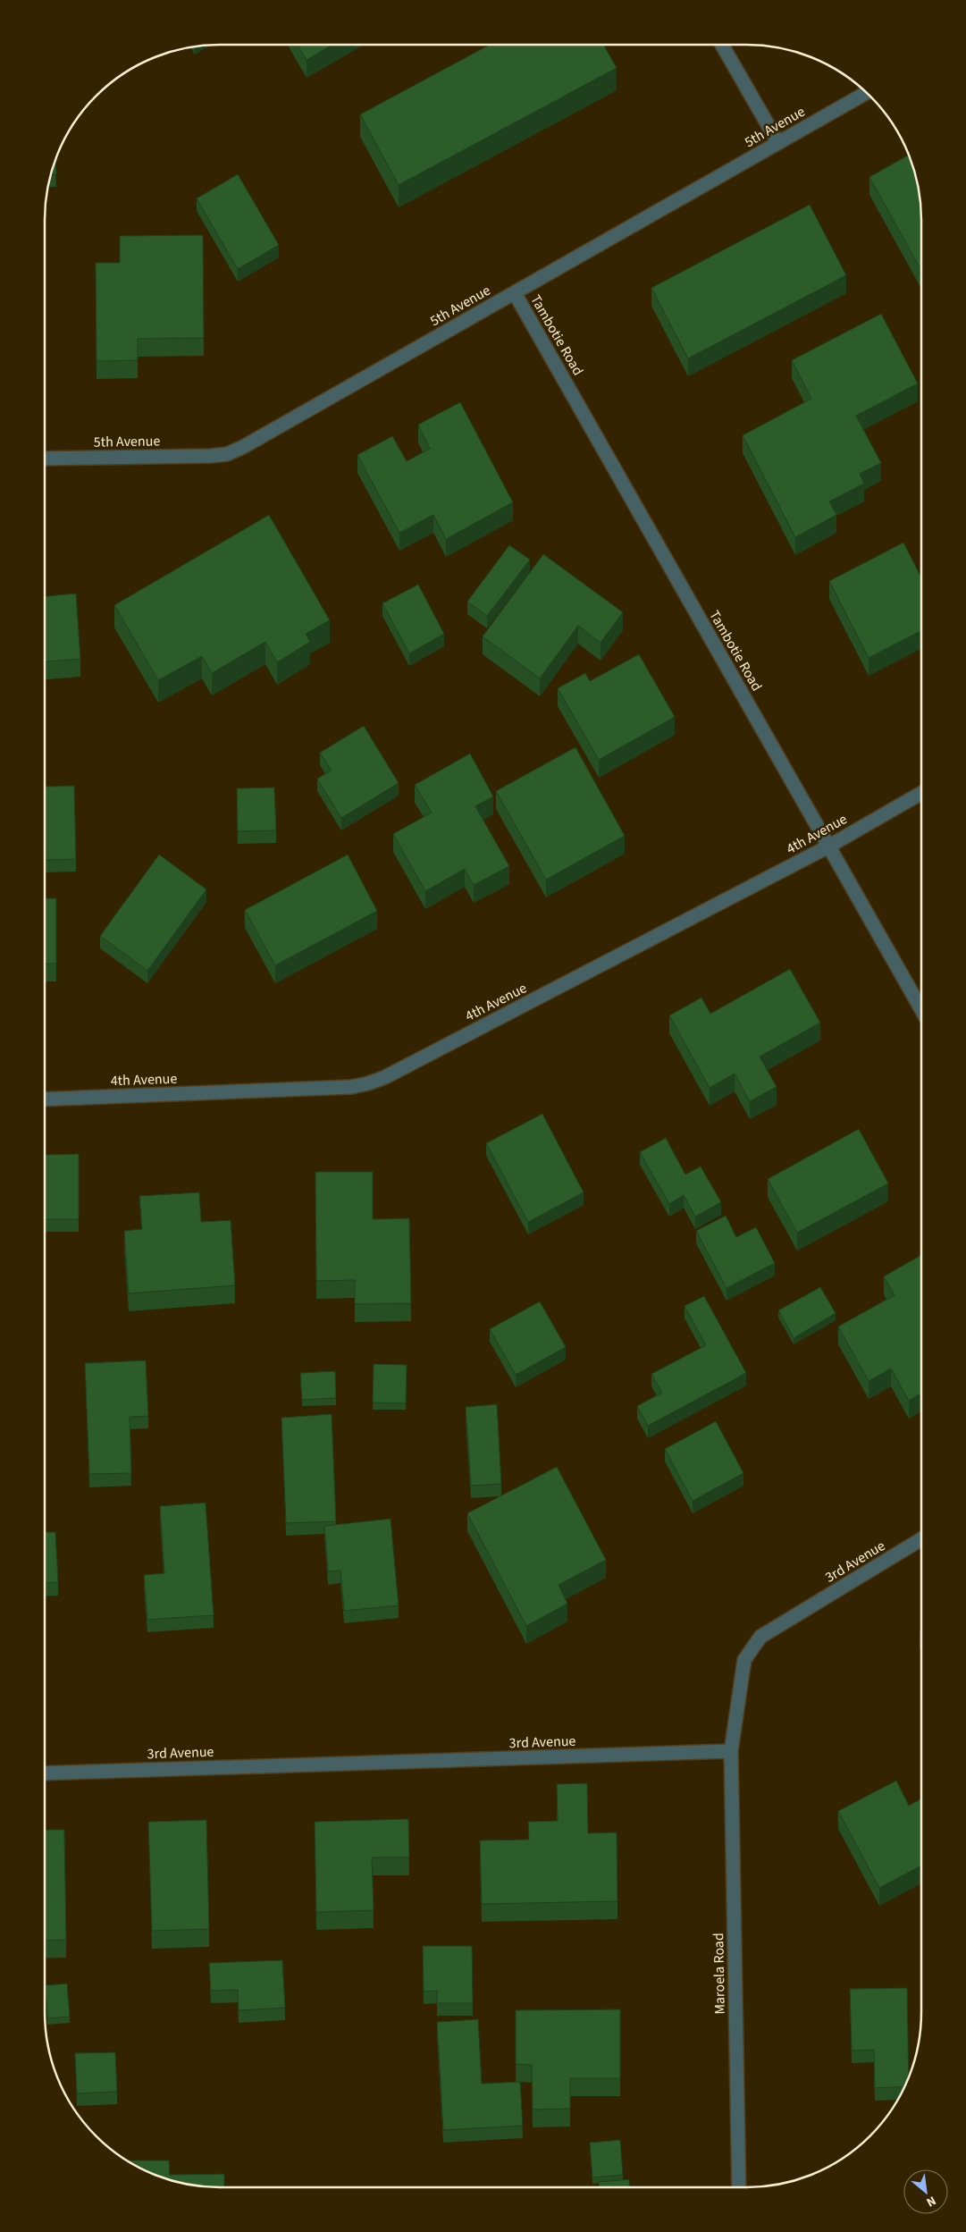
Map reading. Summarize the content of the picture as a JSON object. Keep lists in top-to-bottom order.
{
  "streets": {
    "street": [
      "5th Avenue",
      "Tambotie Road",
      "4th Avenue",
      "3rd Avenue",
      "Maroela Road"
    ]
  },
  "crossings": [
    ["5th Avenue", "Tambotie Road"],
    ["Tambotie Road", "4th Avenue"],
    ["3rd Avenue", "Maroela Road"]
  ],
  "north": "bottom right"
}
